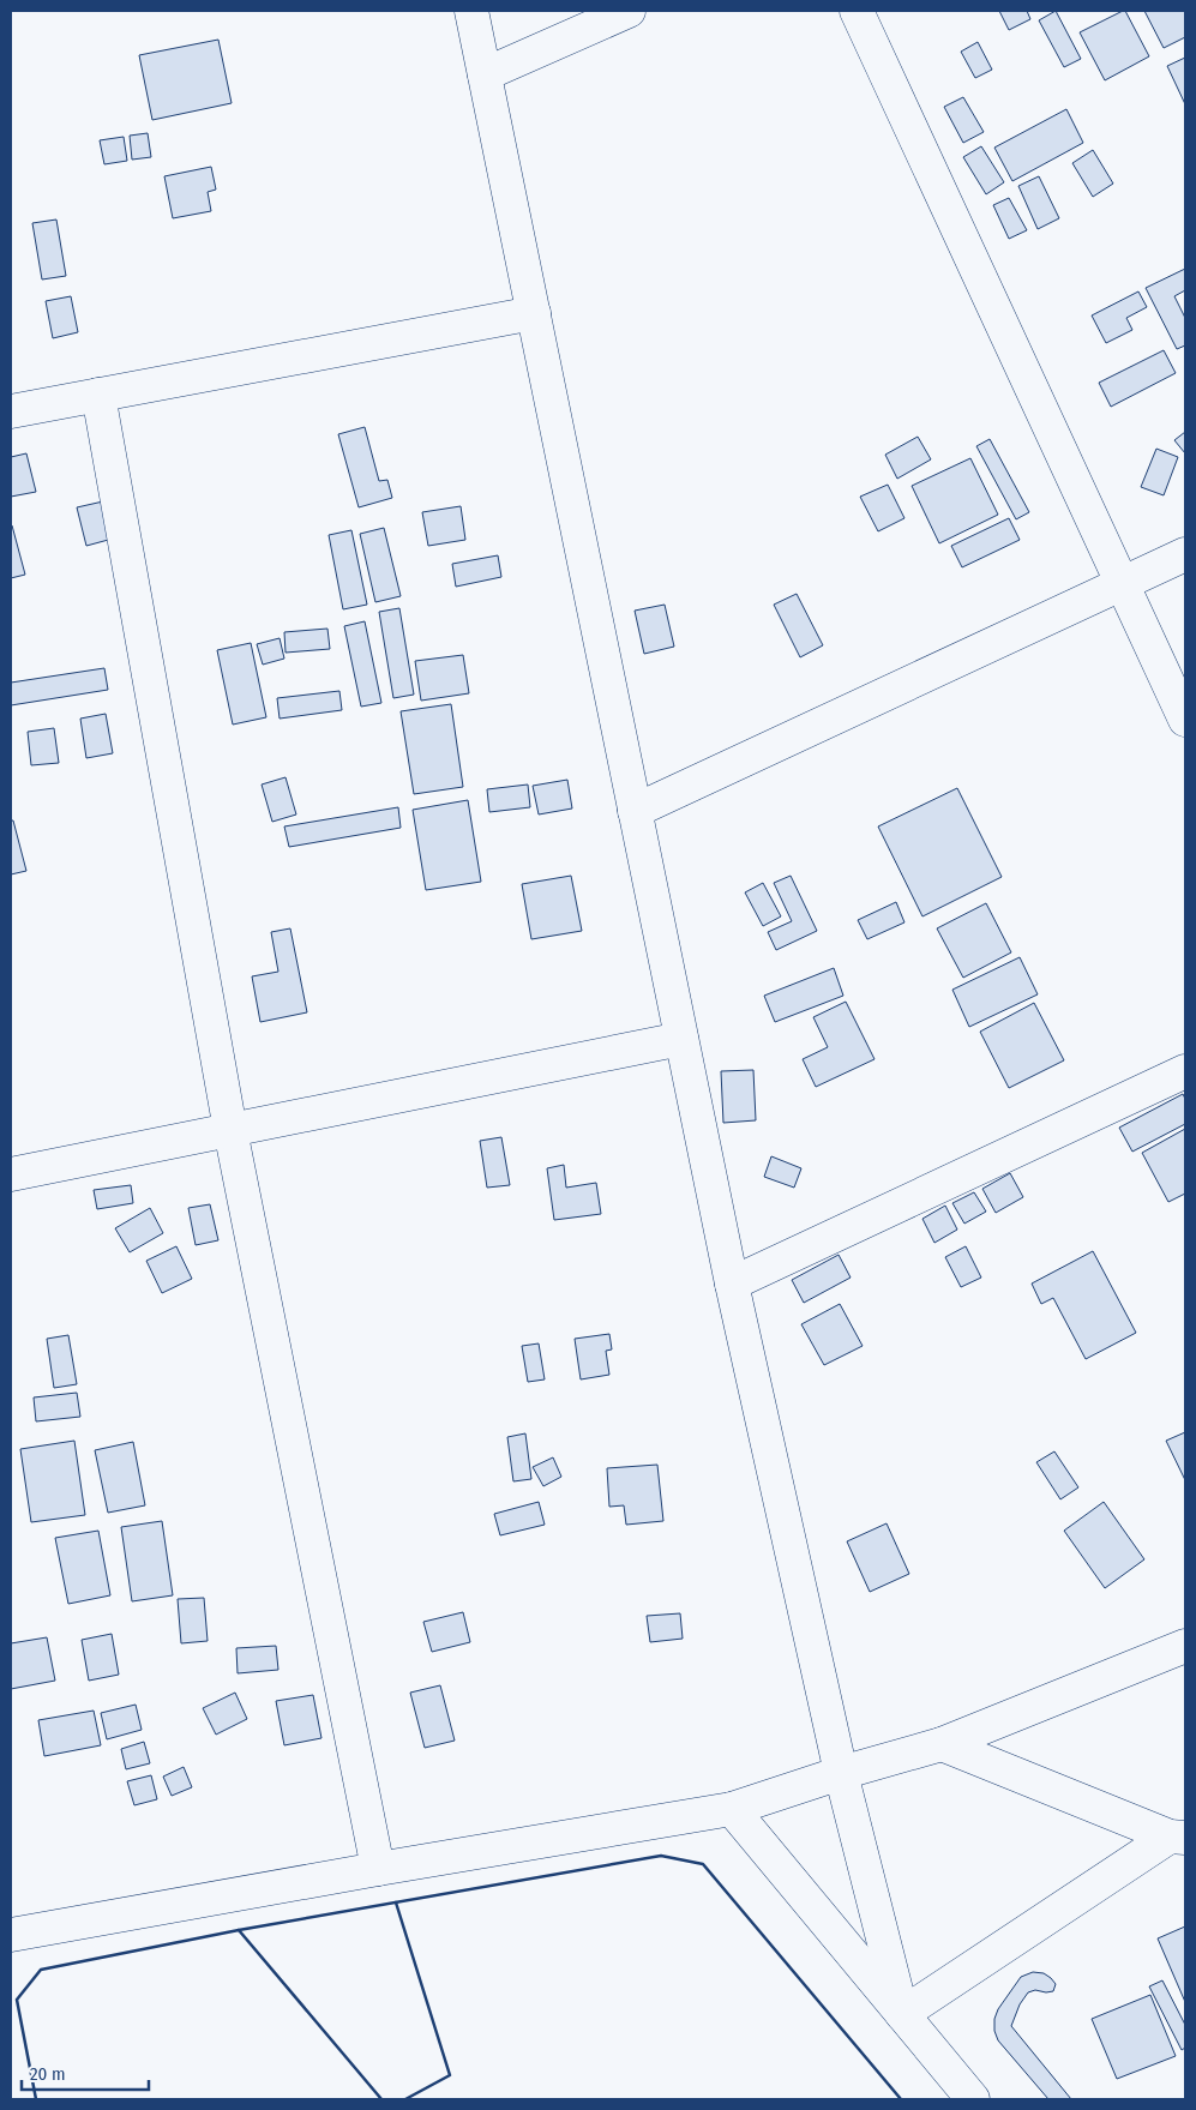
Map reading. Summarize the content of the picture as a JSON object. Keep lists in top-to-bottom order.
{
  "scale_bar": "20 m"
}
